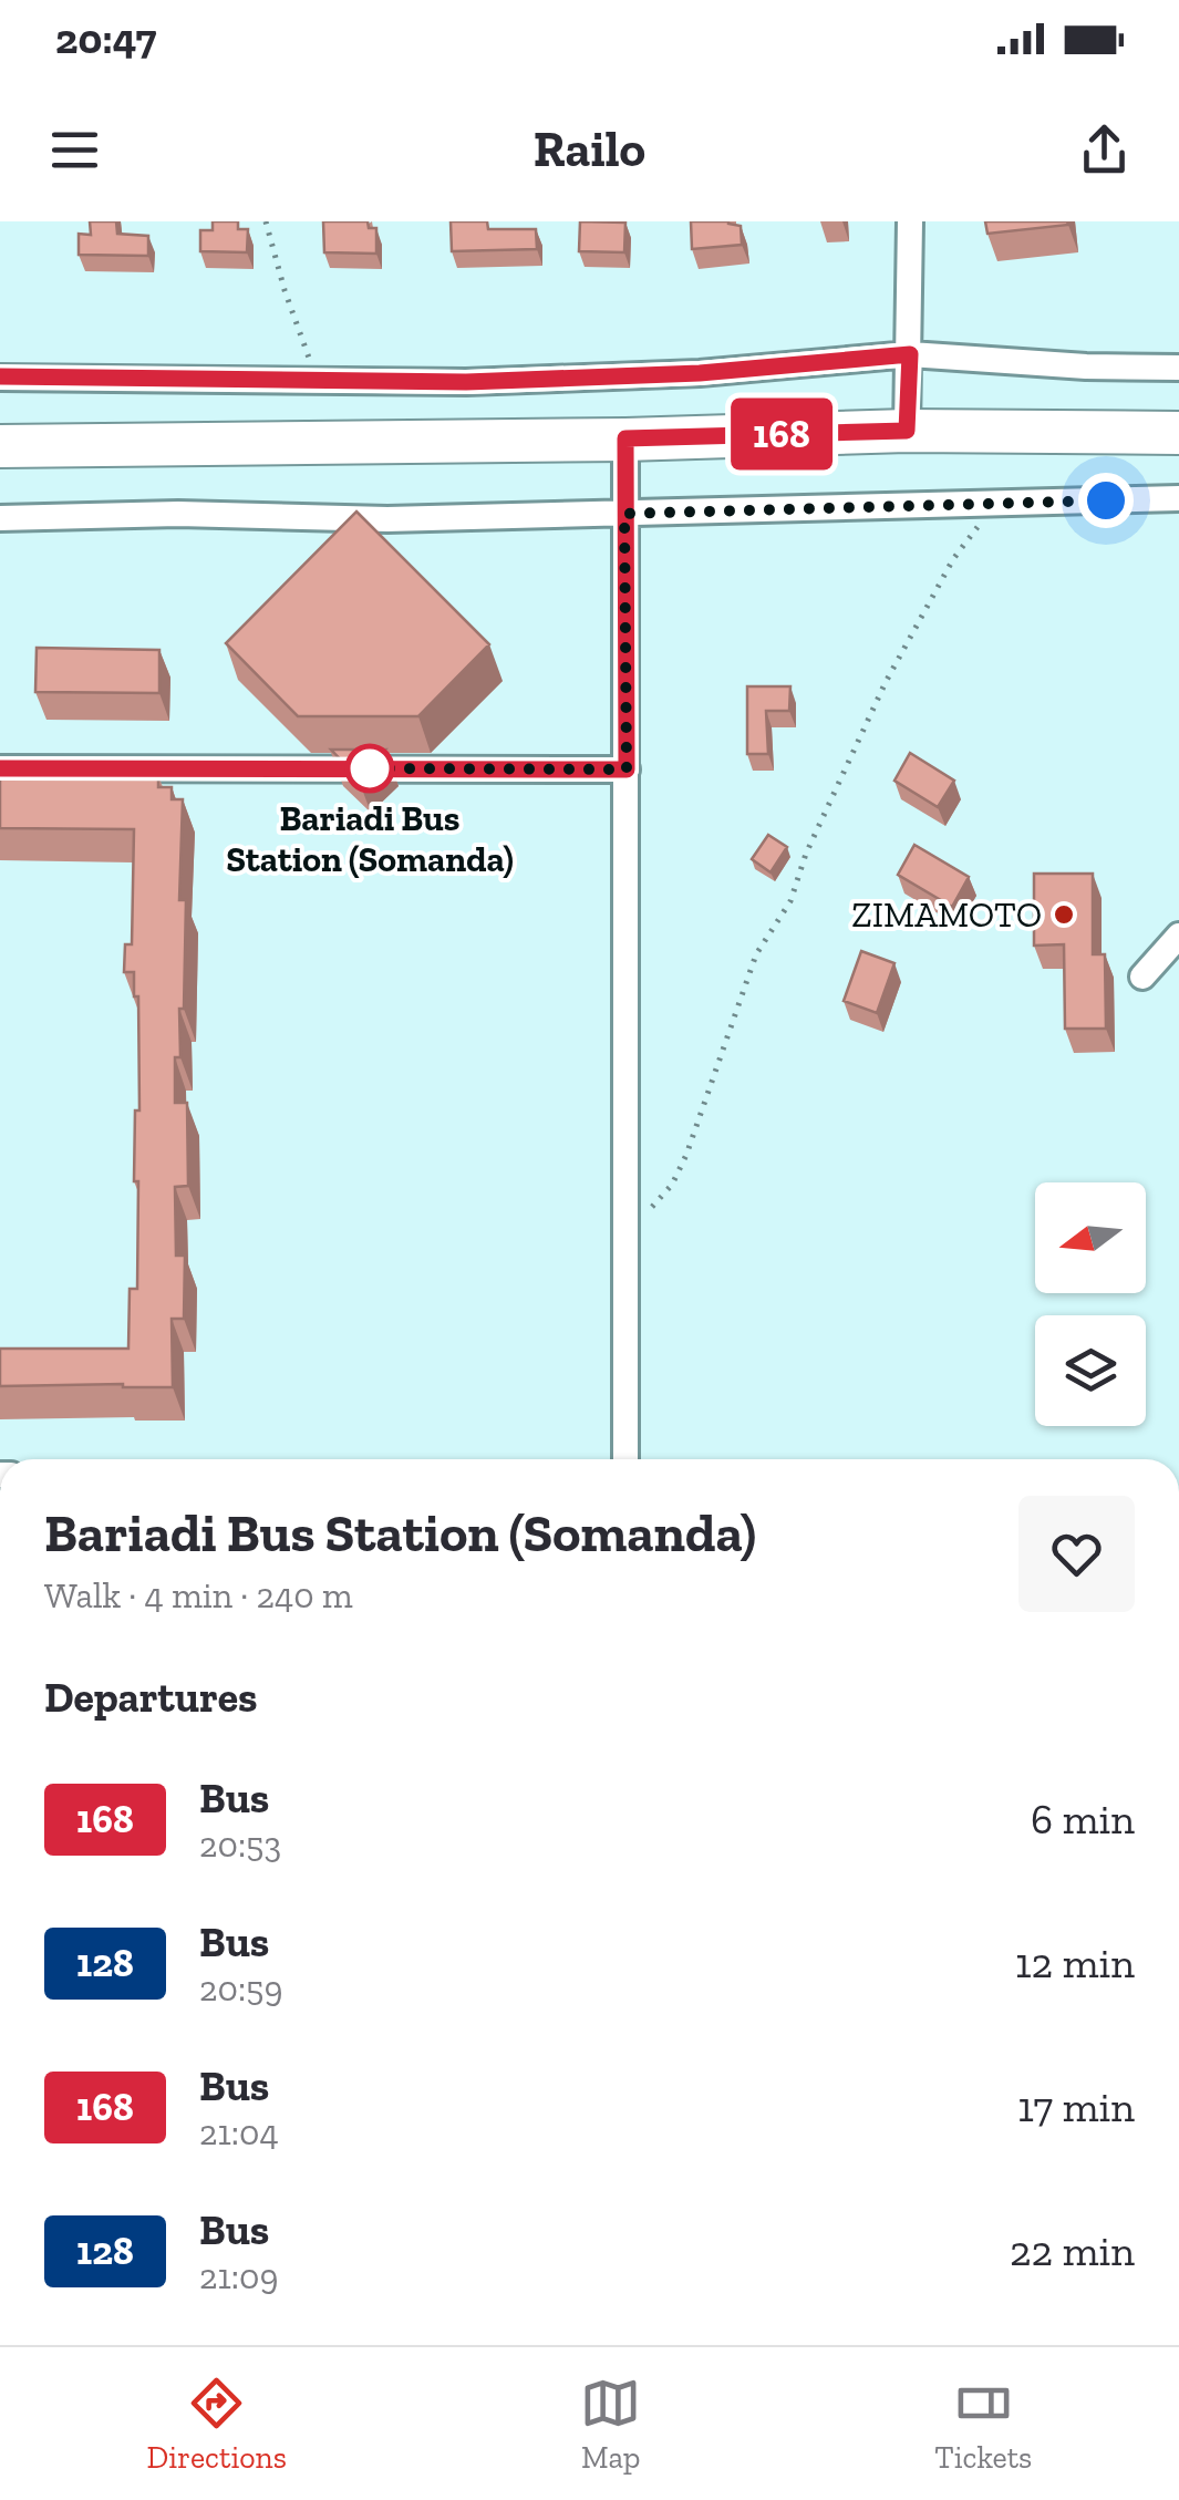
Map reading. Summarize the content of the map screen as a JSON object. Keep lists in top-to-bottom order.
{
  "places": ["Bariadi Bus Station (Somanda)", "ZIMAMOTO"],
  "lines": ["bus line 168"],
  "north": "left",
  "page": {
    "status": "20:47",
    "header": "Railo",
    "on_map": "168",
    "heading": [
      ["Bariadi Bus Station (Somanda)", "Walk · 4 min · 240 m"],
      "Departures"
    ],
    "list": [
      {
        "mark": "168",
        "name": "Bus",
        "note": "20:53",
        "value": "6 min"
      },
      {
        "mark": "128",
        "name": "Bus",
        "note": "20:59",
        "value": "12 min"
      },
      {
        "mark": "168",
        "name": "Bus",
        "note": "21:04",
        "value": "17 min"
      },
      {
        "mark": "128",
        "name": "Bus",
        "note": "21:09",
        "value": "22 min"
      }
    ],
    "tabs": ["Directions", "Map", "Tickets"]
  }
}
